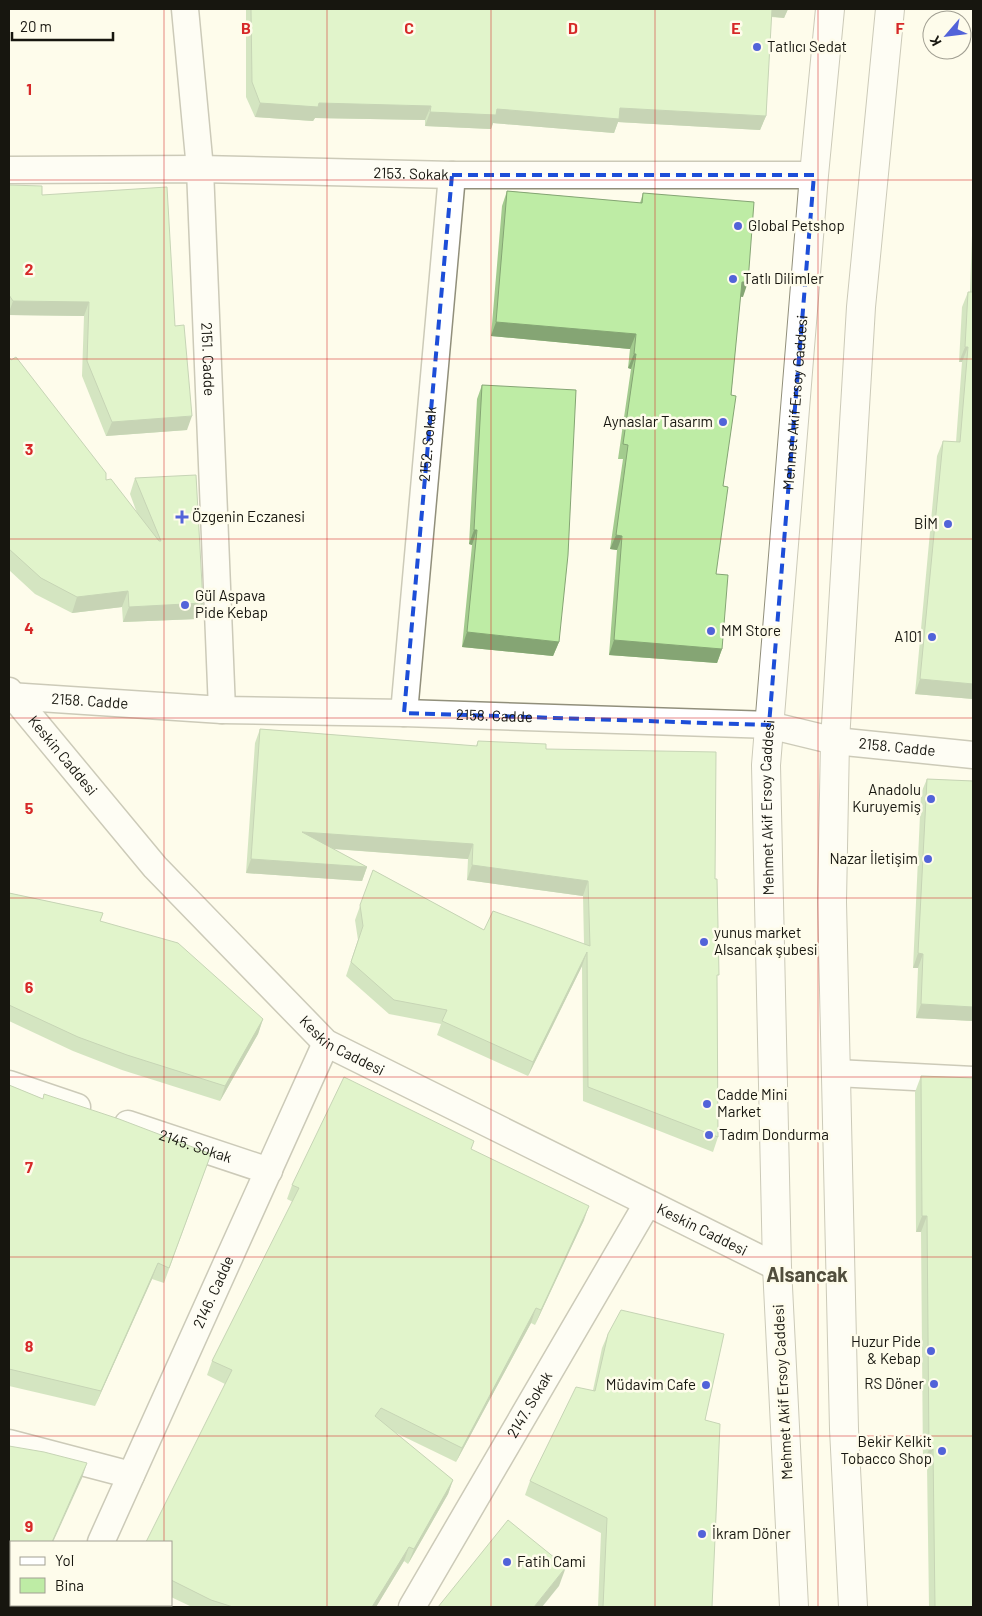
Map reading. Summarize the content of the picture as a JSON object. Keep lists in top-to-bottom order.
{
  "streets": {
    "street": [
      "2153. Sokak",
      "2151. Cadde",
      "Mehmet Akif Ersoy Caddesi",
      "2152. Sokak",
      "2158. Cadde",
      "Keskin Caddesi",
      "2145. Sokak",
      "2146. Cadde",
      "2147. Sokak"
    ]
  },
  "crossings": [
    ["2153. Sokak", "2151. Cadde"],
    ["2153. Sokak", "Mehmet Akif Ersoy Caddesi"],
    ["2153. Sokak", "2152. Sokak"],
    ["2151. Cadde", "2158. Cadde"],
    ["Mehmet Akif Ersoy Caddesi", "2158. Cadde"],
    ["Mehmet Akif Ersoy Caddesi", "Keskin Caddesi"],
    ["2152. Sokak", "2158. Cadde"],
    ["2158. Cadde", "Keskin Caddesi"],
    ["Keskin Caddesi", "2146. Cadde"],
    ["Keskin Caddesi", "2147. Sokak"],
    ["2145. Sokak", "2146. Cadde"]
  ],
  "districts": ["Alsancak"],
  "places": {
    "other": [
      "Tatlıcı Sedat",
      "Global Petshop",
      "Tatlı Dilimler",
      "Aynaslar Tasarım",
      "BİM",
      "Gül Aspava Pide Kebap",
      "MM Store",
      "A101",
      "Anadolu Kuruyemiş",
      "Nazar İletişim",
      "yunus market Alsancak şubesi",
      "Cadde Mini Market",
      "Tadım Dondurma",
      "Huzur Pide & Kebap",
      "RS Döner",
      "Müdavim Cafe",
      "Bekir Kelkit Tobacco Shop",
      "İkram Döner",
      "Fatih Cami"
    ],
    "health": ["Özgenin Eczanesi"]
  },
  "legend": ["Yol", "Bina"],
  "scale_bar": "20 m",
  "north": "bottom left",
  "grid": {
    "columns": [
      "B",
      "C",
      "D",
      "E",
      "F"
    ],
    "rows": [
      "1",
      "2",
      "3",
      "4",
      "5",
      "6",
      "7",
      "8",
      "9"
    ]
  }
}
